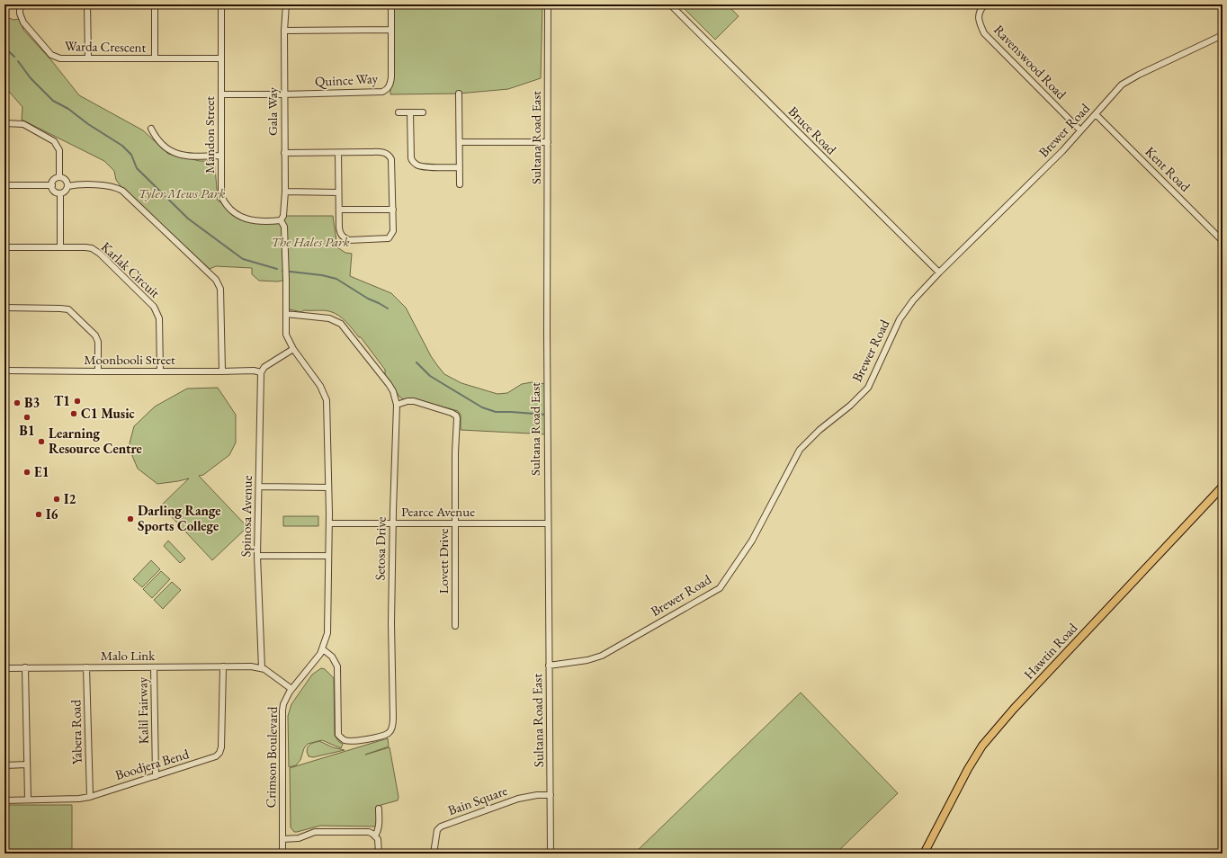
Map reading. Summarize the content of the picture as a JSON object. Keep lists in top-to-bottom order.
{
  "streets": {
    "main road": ["Hawtin Road"],
    "street": [
      "Warda Crescent",
      "Ravenswood Road",
      "Quince Way",
      "Gala Way",
      "Bruce Road",
      "Brewer Road",
      "Mandon Street",
      "Sultana Road East",
      "Kent Road",
      "Karlak Circuit",
      "Moonbooli Street",
      "Pearce Avenue",
      "Spinosa Avenue",
      "Setosa Drive",
      "Lovett Drive",
      "Malo Link",
      "Kalil Fairway",
      "Yabera Road",
      "Crimson Boulevard",
      "Boodjera Bend",
      "Bain Square"
    ]
  },
  "crossings": [
    ["Warda Crescent", "Mandon Street"],
    ["Ravenswood Road", "Brewer Road"],
    ["Quince Way", "Gala Way"],
    ["Quince Way", "Mandon Street"],
    ["Gala Way", "Mandon Street"],
    ["Gala Way", "Setosa Drive"],
    ["Bruce Road", "Brewer Road"],
    ["Brewer Road", "Sultana Road East"],
    ["Brewer Road", "Kent Road"],
    ["Sultana Road East", "Pearce Avenue"],
    ["Sultana Road East", "Bain Square"],
    ["Karlak Circuit", "Moonbooli Street"],
    ["Moonbooli Street", "Spinosa Avenue"],
    ["Pearce Avenue", "Setosa Drive"],
    ["Pearce Avenue", "Lovett Drive"],
    ["Pearce Avenue", "Crimson Boulevard"],
    ["Spinosa Avenue", "Malo Link"],
    ["Setosa Drive", "Lovett Drive"],
    ["Setosa Drive", "Crimson Boulevard"],
    ["Malo Link", "Kalil Fairway"],
    ["Malo Link", "Yabera Road"],
    ["Malo Link", "Boodjera Bend"],
    ["Kalil Fairway", "Boodjera Bend"],
    ["Yabera Road", "Boodjera Bend"]
  ],
  "parks": ["Tyler Mews Park", "The Hales Park"],
  "places": [
    "T1",
    "B3",
    "C1 Music",
    "B1",
    "Learning Resource Centre",
    "E1",
    "I2",
    "I6",
    "Darling Range Sports College"
  ]
}
